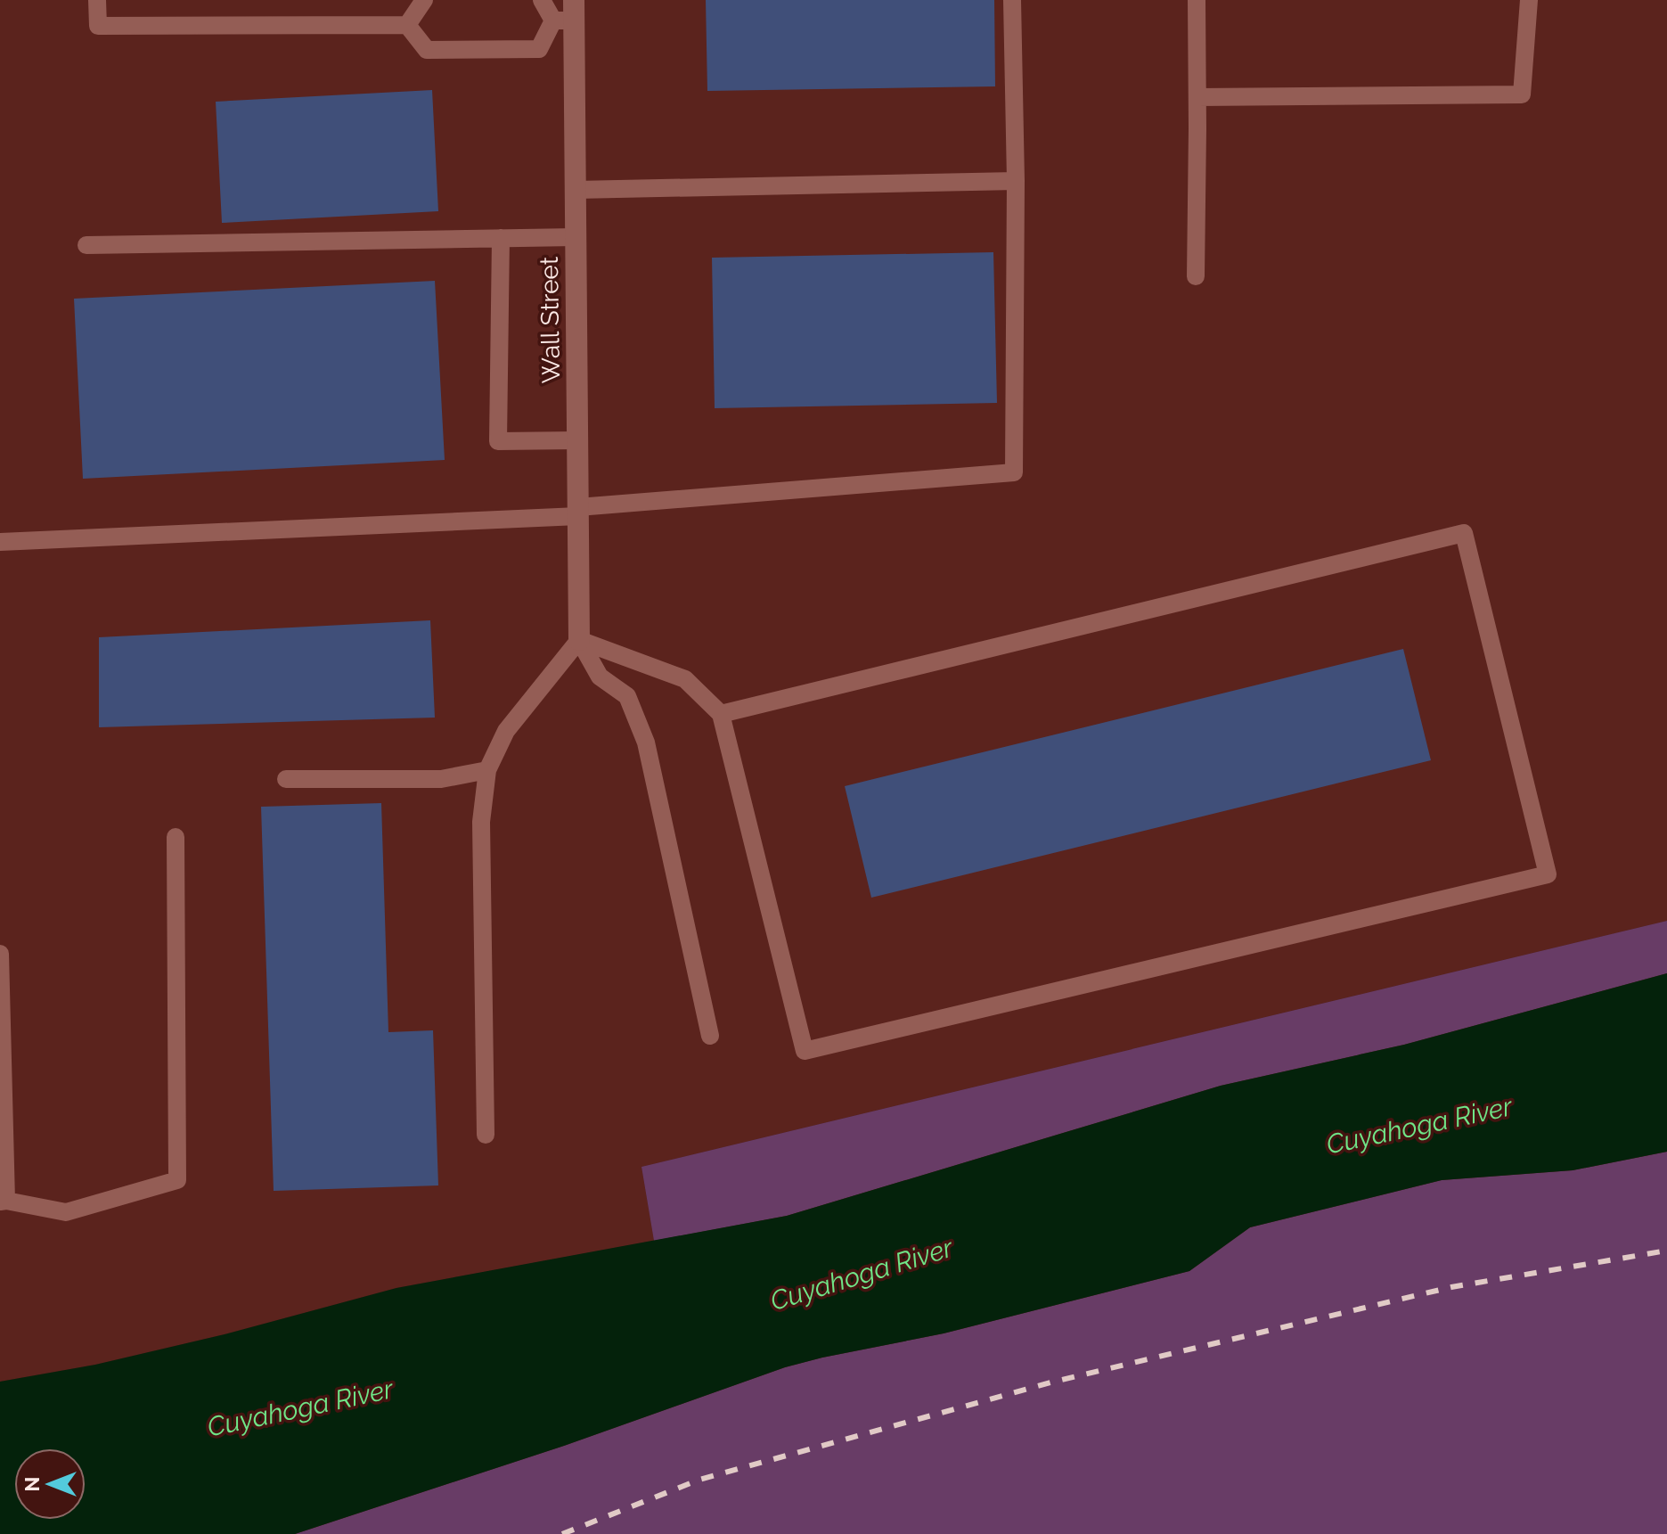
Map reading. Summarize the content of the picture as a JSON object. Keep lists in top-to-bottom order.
{
  "streets": {
    "street": ["Wall Street"]
  },
  "water": ["Cuyahoga River"],
  "north": "left"
}
